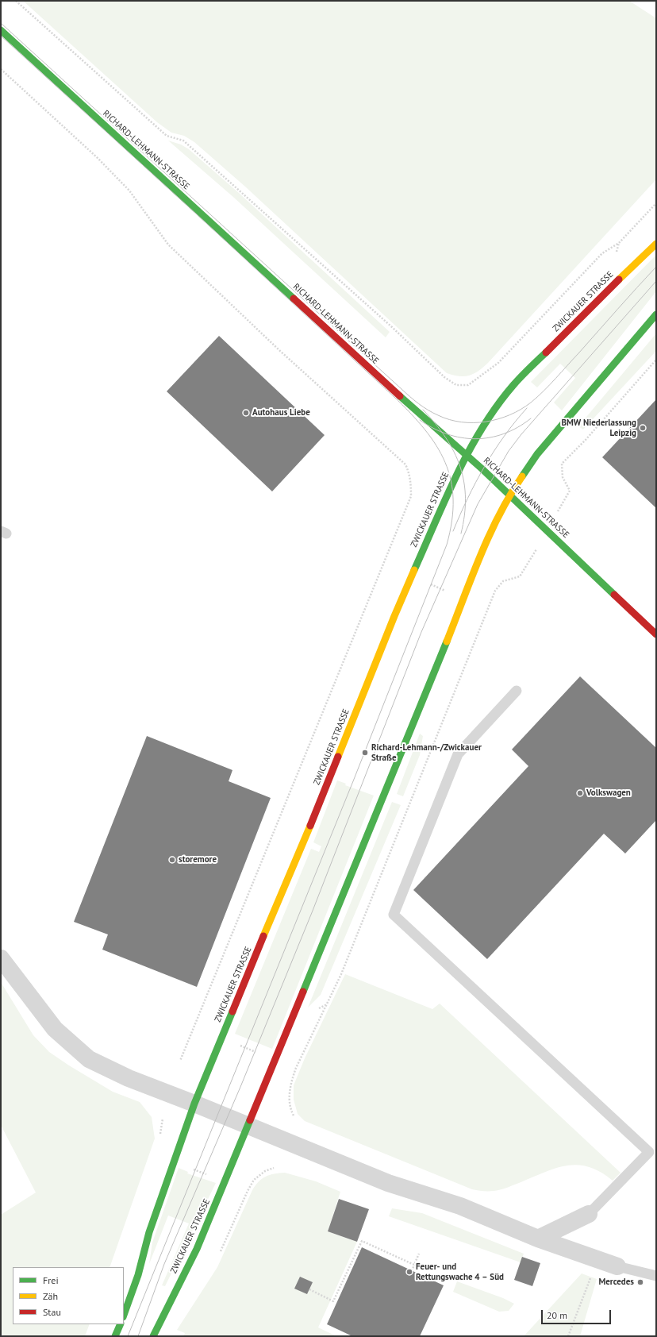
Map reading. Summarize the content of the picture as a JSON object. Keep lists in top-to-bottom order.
{
  "streets": {
    "main road": ["RICHARD-LEHMANN-STRASSE", "ZWICKAUER STRASSE"]
  },
  "crossings": [
    ["RICHARD-LEHMANN-STRASSE", "ZWICKAUER STRASSE"]
  ],
  "places": [
    "Autohaus Liebe",
    "BMW Niederlassung Leipzig",
    "Richard-Lehmann-/Zwickauer Straße",
    "Volkswagen",
    "storemore",
    "Feuer- und Rettungswache 4 – Süd",
    "Mercedes"
  ],
  "legend": ["Frei", "Zäh", "Stau"],
  "scale_bar": "20 m"
}
